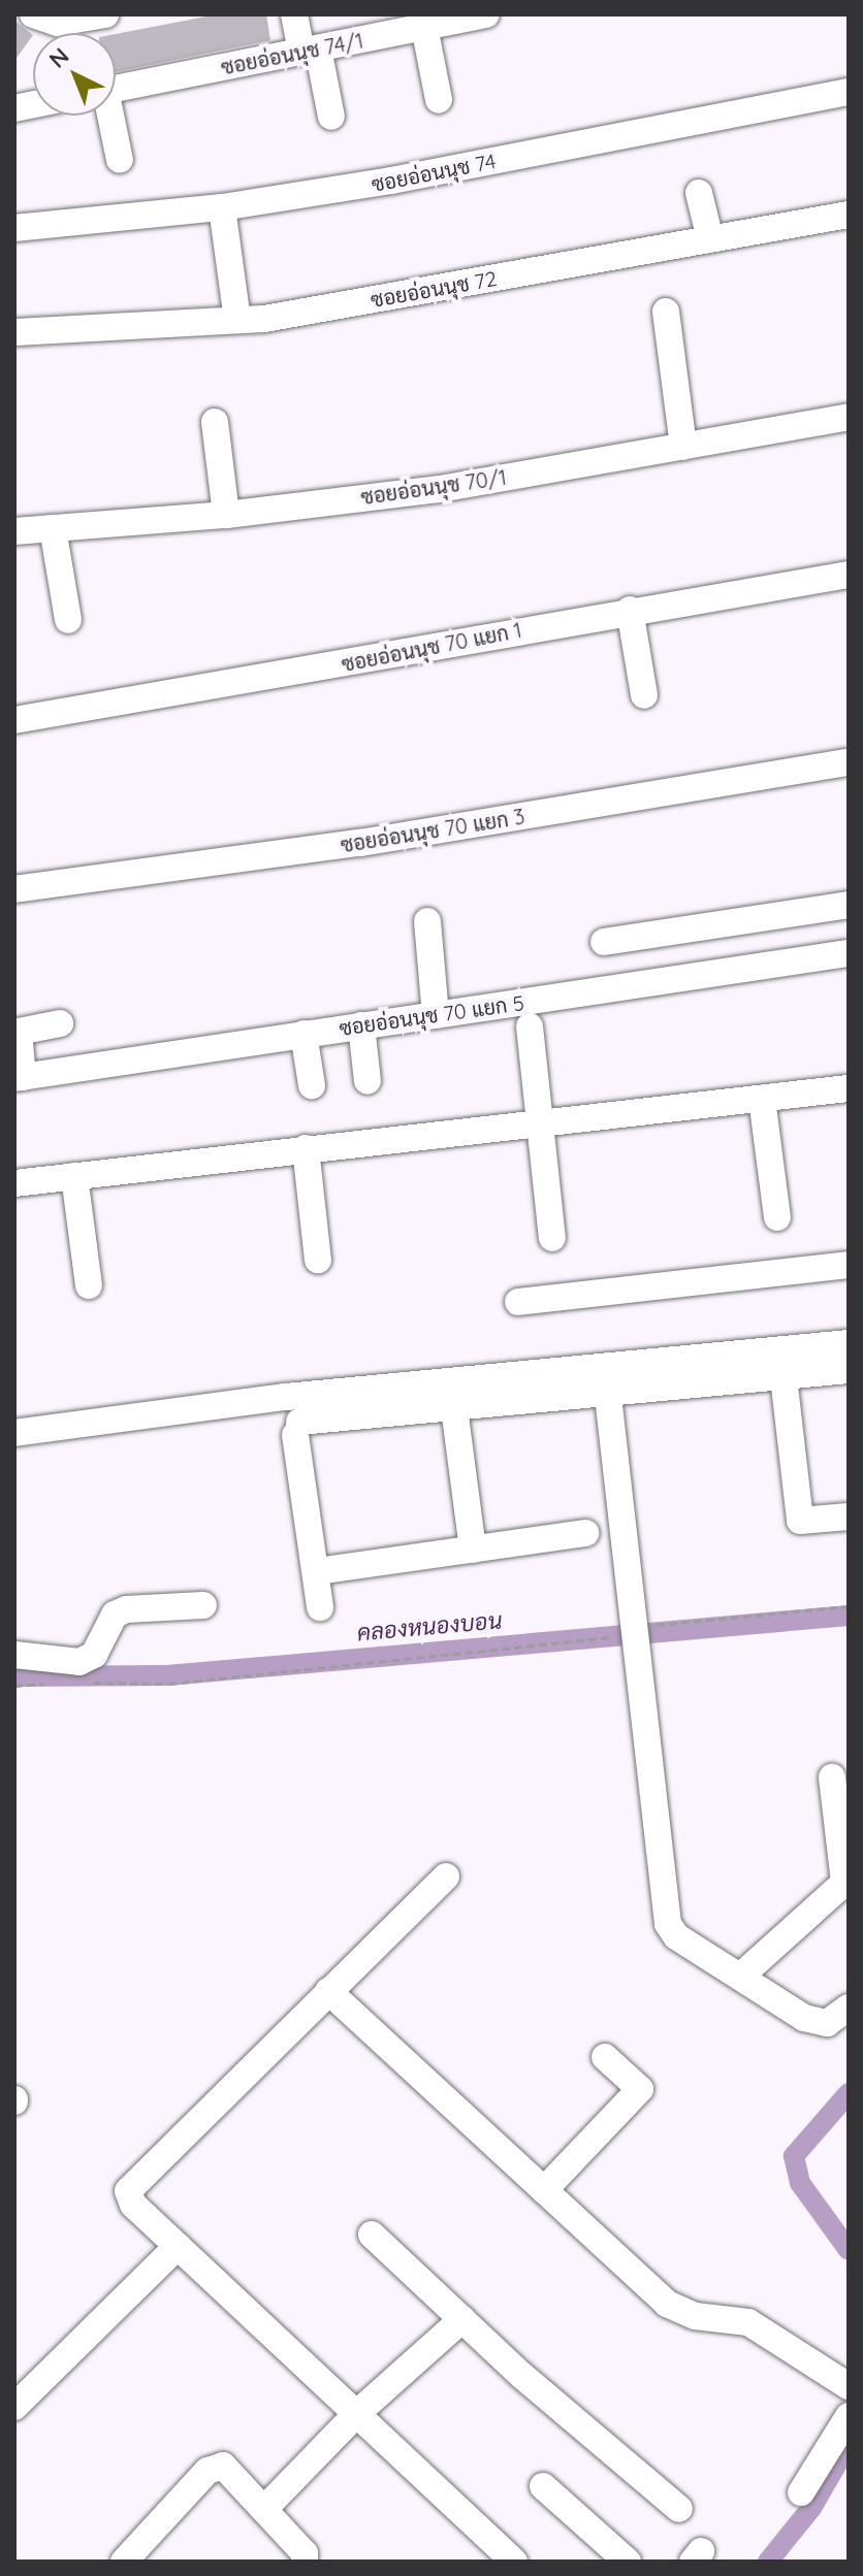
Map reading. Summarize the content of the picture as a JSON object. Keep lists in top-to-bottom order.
{
  "streets": {
    "street": [
      "ซอยอ่อนนุช 74/1",
      "ซอยอ่อนนุช 74",
      "ซอยอ่อนนุช 72",
      "ซอยอ่อนนุช 70/1",
      "ซอยอ่อนนุช 70 แยก 1",
      "ซอยอ่อนนุช 70 แยก 3",
      "ซอยอ่อนนุช 70 แยก 5"
    ]
  },
  "water": ["คลองหนองบอน"],
  "north": "top left"
}
